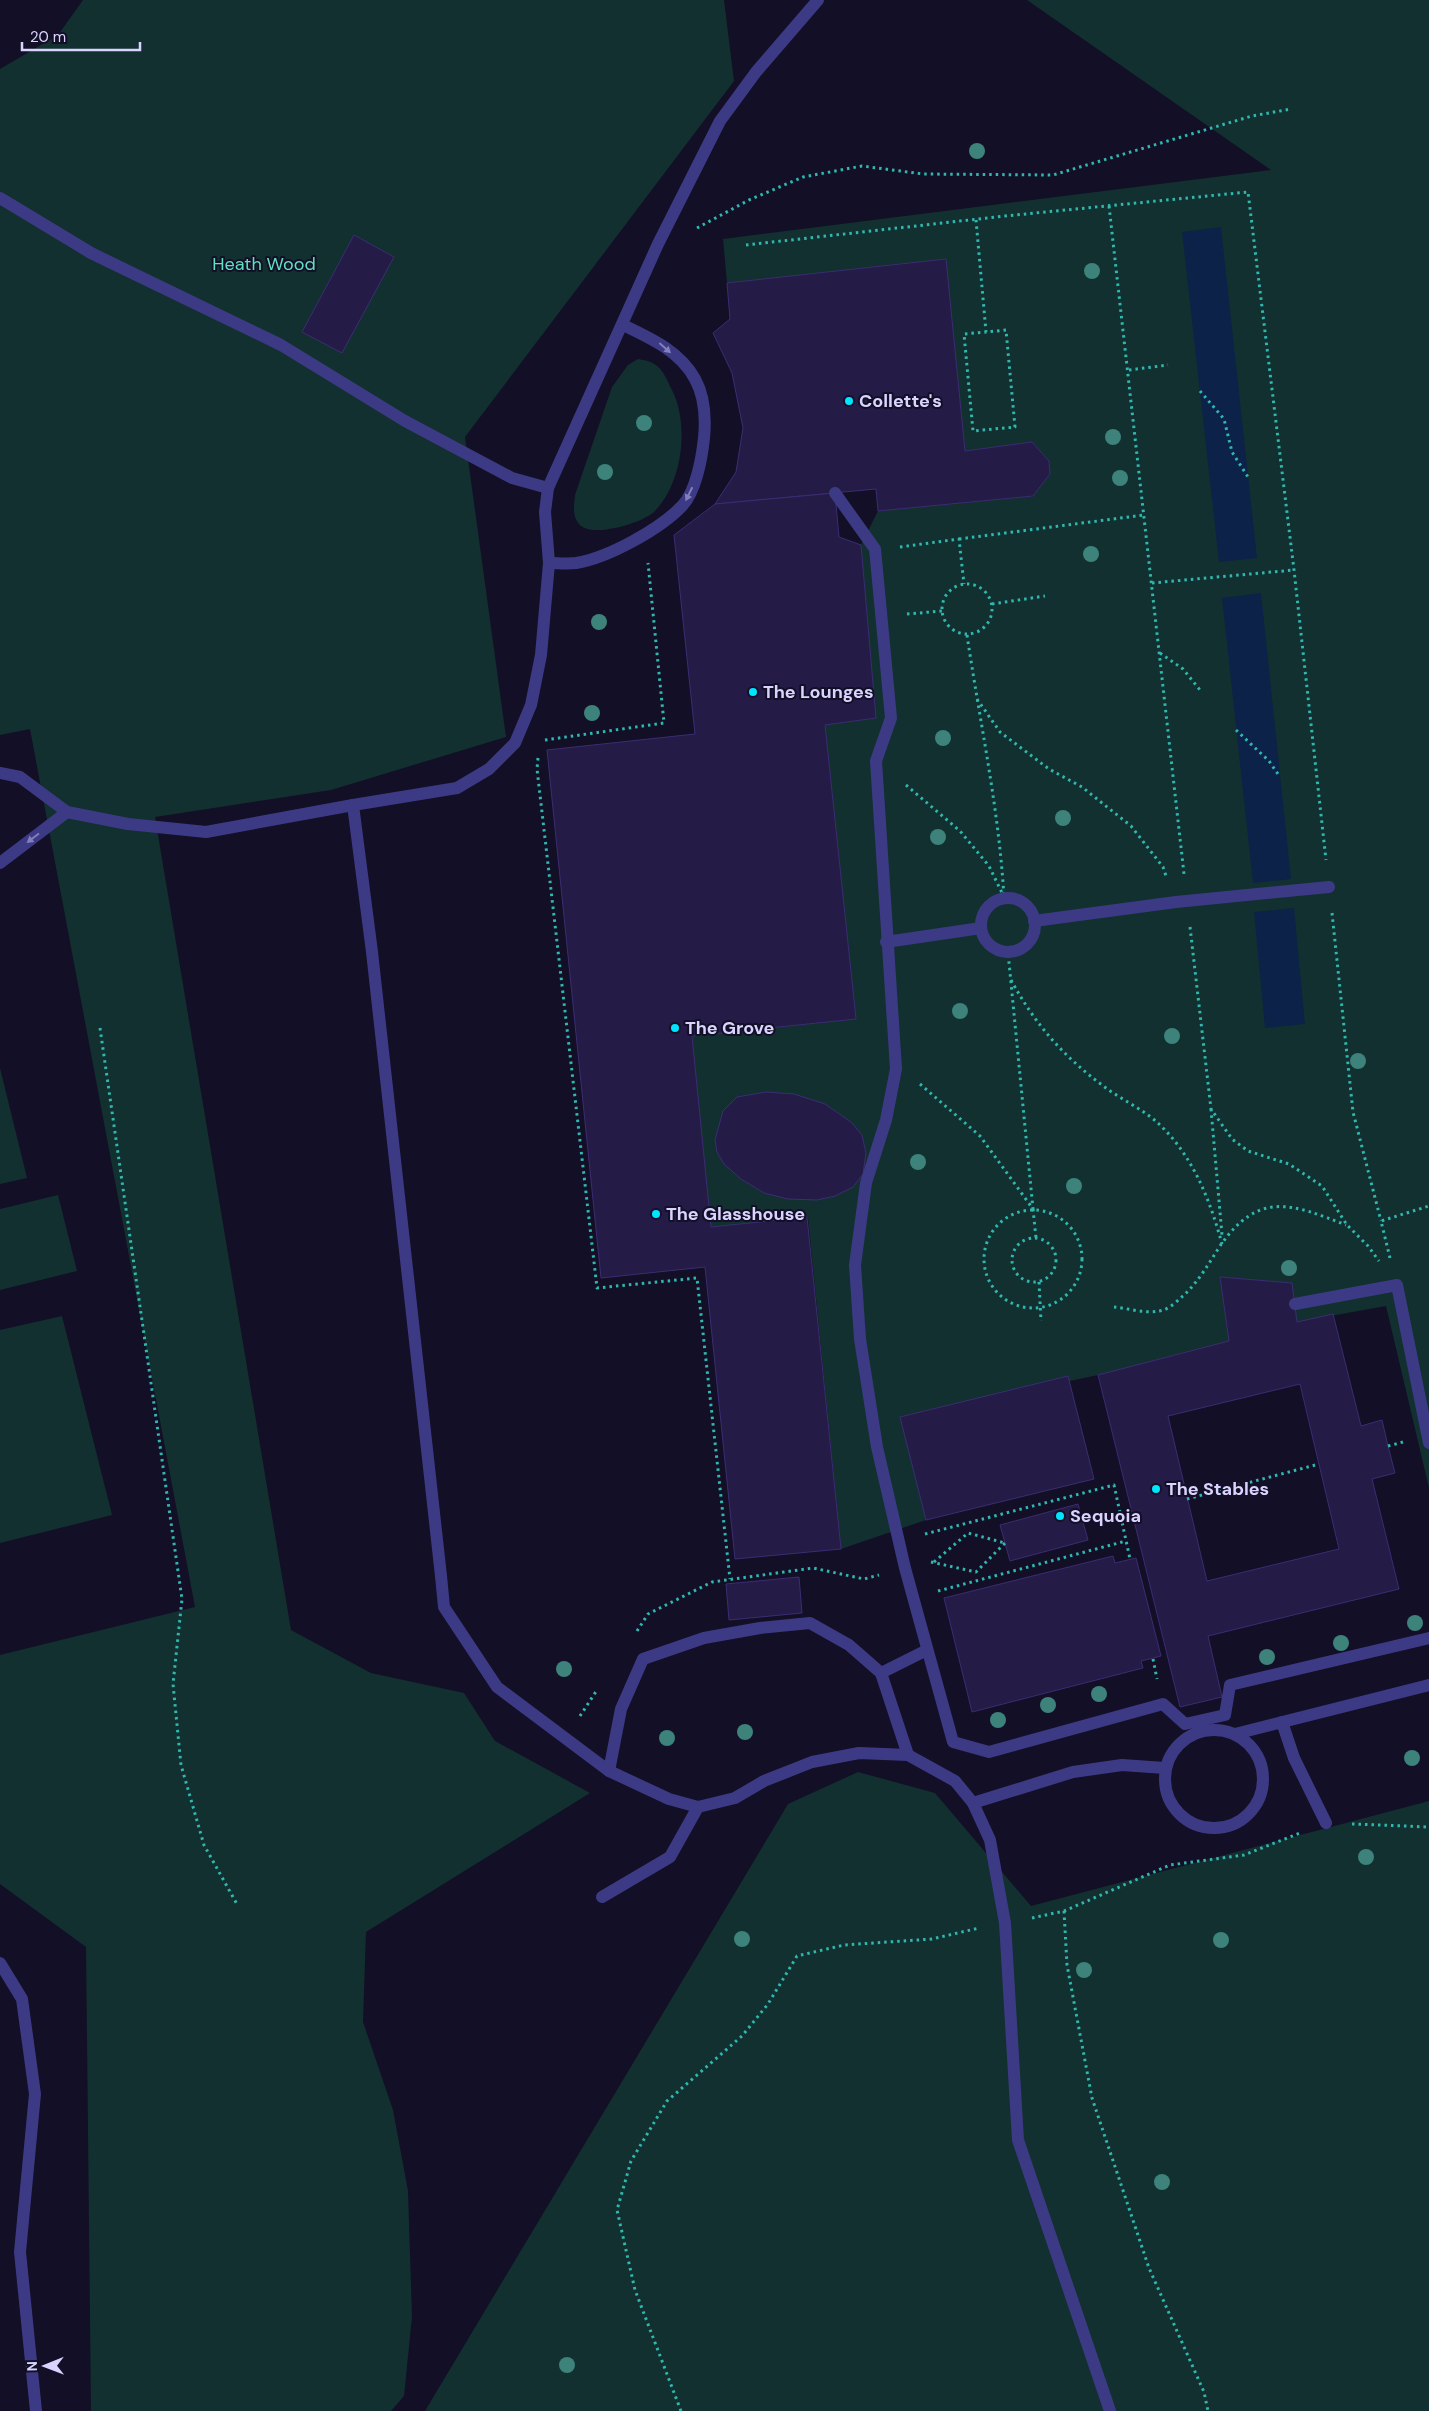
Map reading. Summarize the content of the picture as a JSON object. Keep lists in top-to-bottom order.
{
  "parks": ["Heath Wood"],
  "places": [
    "Collette's",
    "The Lounges",
    "The Grove",
    "The Glasshouse",
    "The Stables",
    "Sequoia"
  ],
  "scale_bar": "20 m",
  "north": "left"
}
